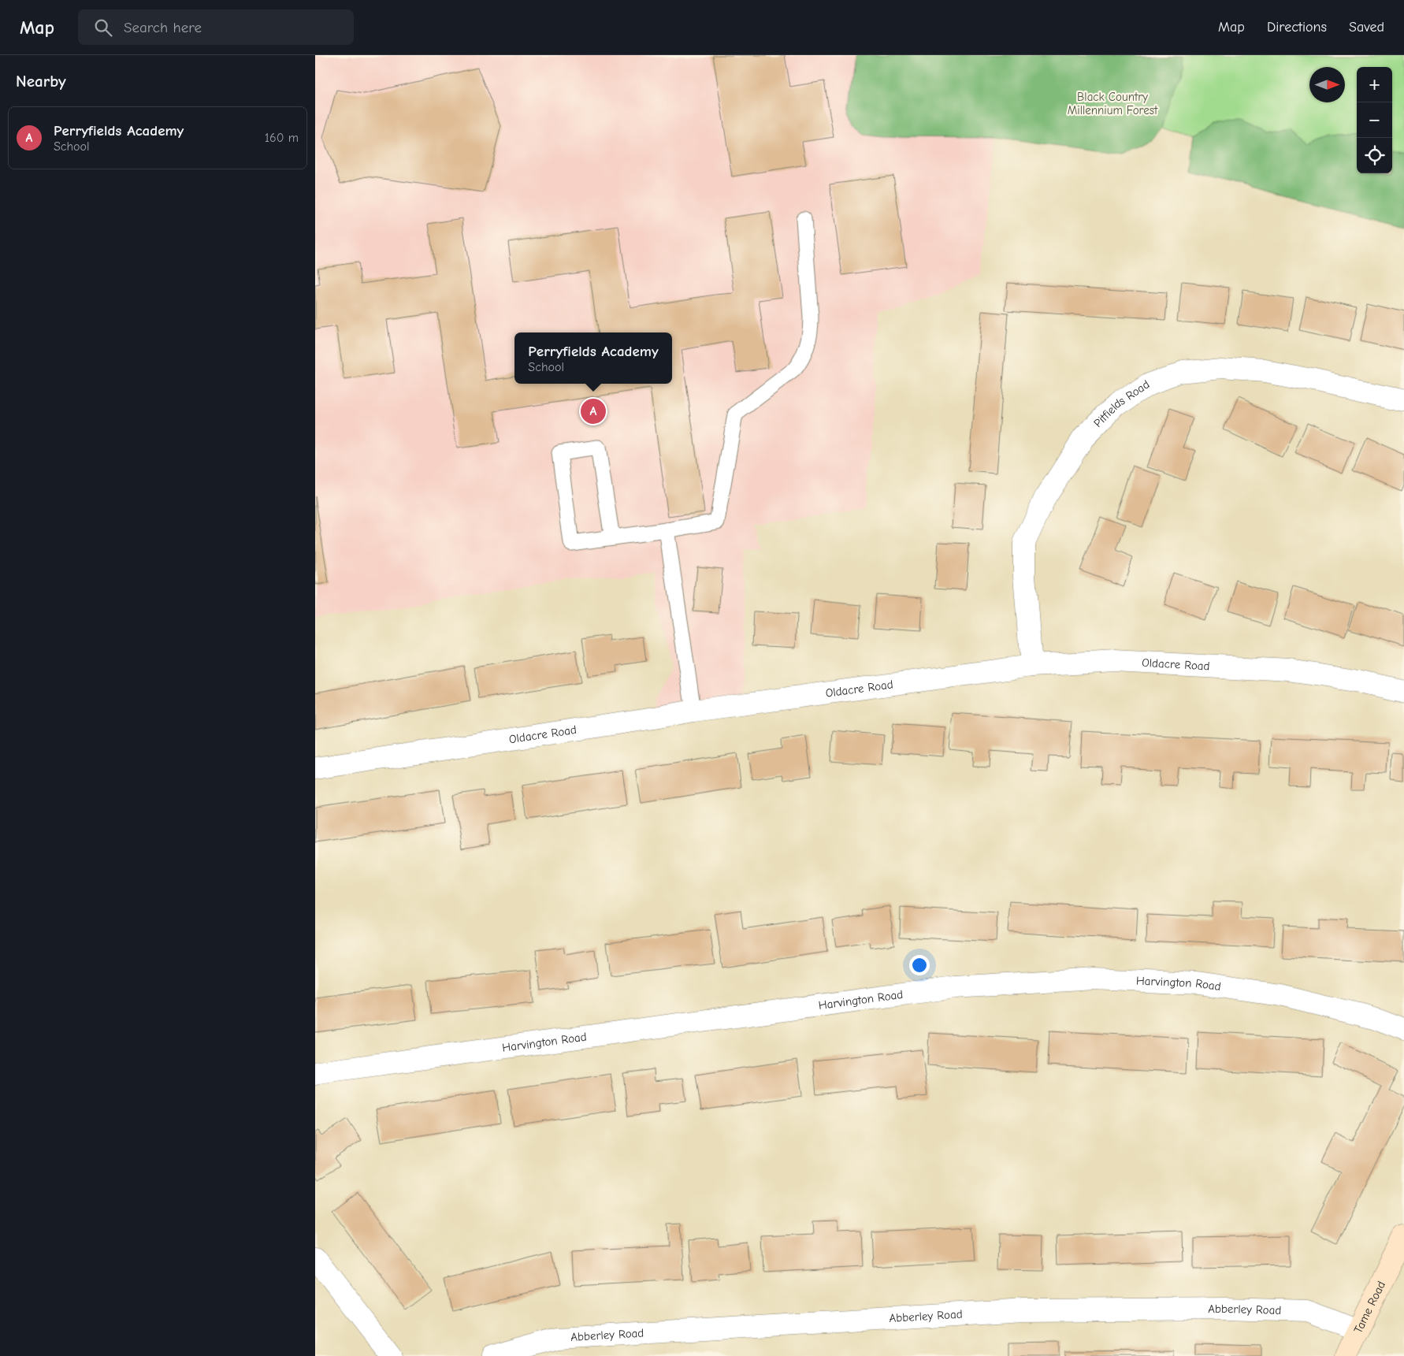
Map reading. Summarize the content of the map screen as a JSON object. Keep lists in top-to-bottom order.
{
  "streets": {
    "street": [
      "Pitfields Road",
      "Oldacre Road",
      "Harvington Road",
      "Tame Road",
      "Abberley Road"
    ]
  },
  "crossings": [
    ["Pitfields Road", "Oldacre Road"],
    ["Tame Road", "Abberley Road"]
  ],
  "parks": ["Black Country Millennium Forest"],
  "north": "right",
  "page": {
    "header": "Map",
    "search": "Search here",
    "nav": ["Map", "Directions", "Saved"],
    "heading": "Nearby",
    "map_buttons": ["+", "−"],
    "list": [
      {
        "mark": "A",
        "name": "Perryfields Academy",
        "note": "School",
        "value": "160 m"
      }
    ],
    "popup": ["Perryfields Academy", "School"],
    "pins": "A"
  }
}
